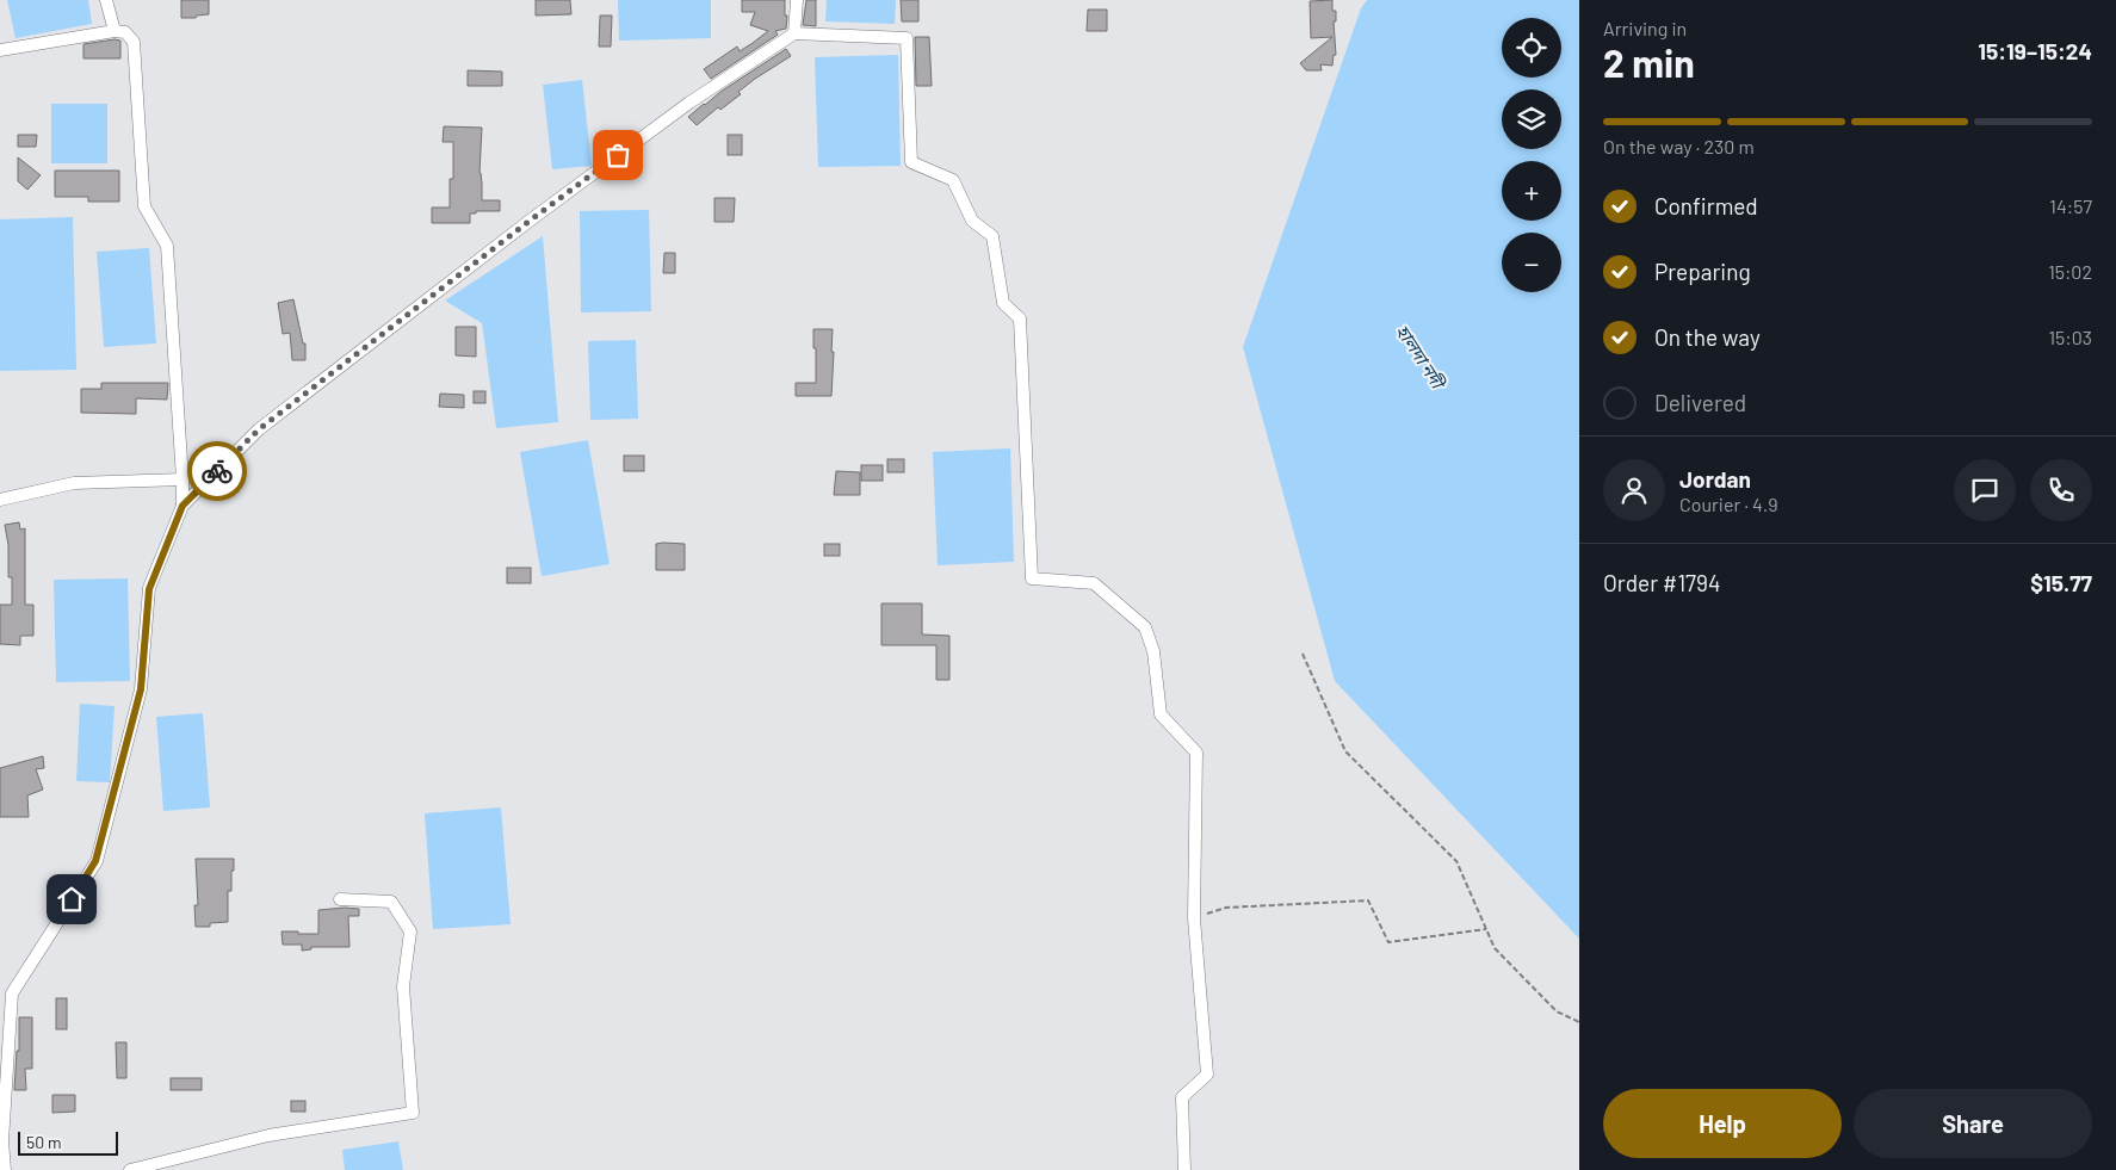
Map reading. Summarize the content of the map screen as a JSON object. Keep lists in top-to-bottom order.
{
  "water": ["হালদা নদী"],
  "scale_bar": "50 m",
  "page": {
    "heading": ["2 min", "Arriving in", "15:19–15:24"],
    "panel": [
      "Jordan",
      "Courier · 4.9",
      "Order #1794",
      "$15.77"
    ],
    "map_buttons": ["+", "−"],
    "bar": "On the way · 230 m",
    "list": [
      ["Confirmed", "14:57"],
      ["Preparing", "15:02"],
      ["On the way", "15:03"],
      "Delivered"
    ],
    "buttons": ["Help", "Share"],
    "scale": "50 m"
  }
}
